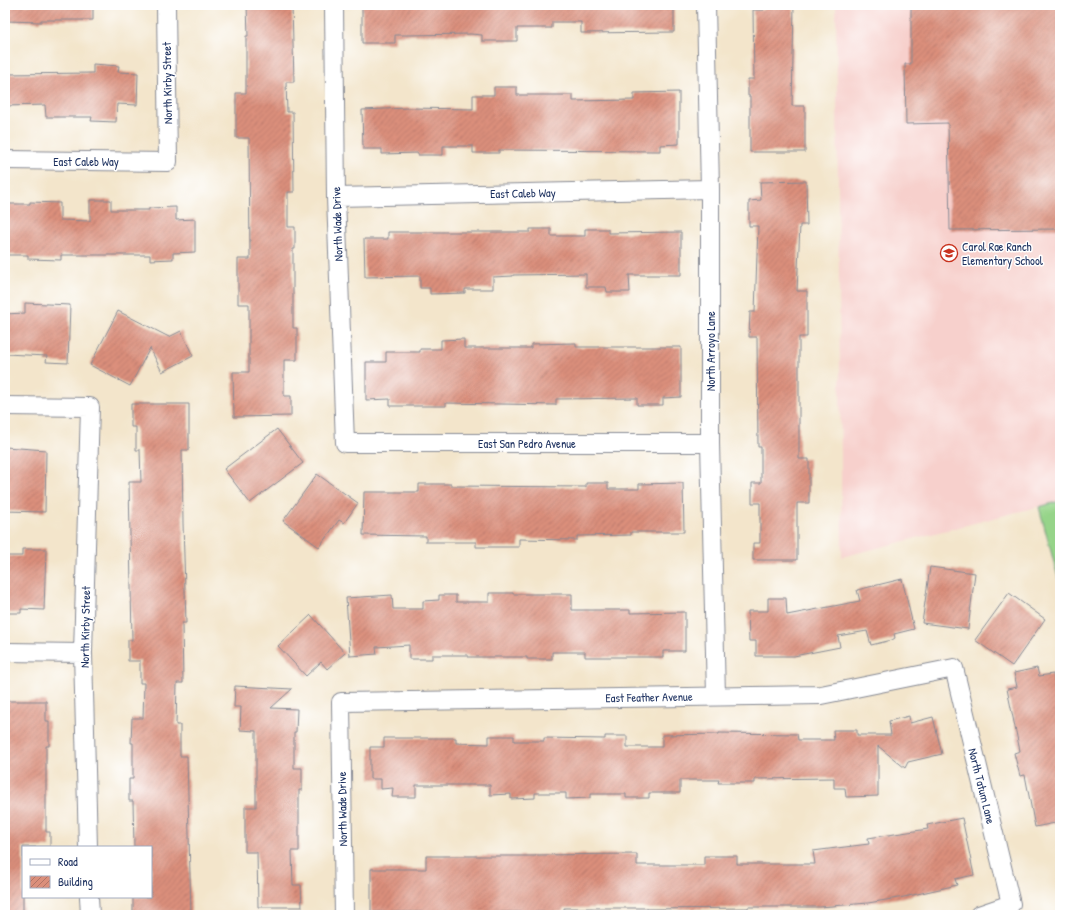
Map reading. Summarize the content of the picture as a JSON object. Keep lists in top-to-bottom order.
{
  "streets": {
    "street": [
      "North Kirby Street",
      "East Caleb Way",
      "North Wade Drive",
      "North Arroyo Lane",
      "East San Pedro Avenue",
      "East Feather Avenue",
      "North Tatum Lane"
    ]
  },
  "crossings": [
    ["North Kirby Street", "East Caleb Way"],
    ["East Caleb Way", "North Wade Drive"],
    ["East Caleb Way", "North Arroyo Lane"],
    ["North Wade Drive", "East San Pedro Avenue"],
    ["North Wade Drive", "East Feather Avenue"],
    ["North Arroyo Lane", "East San Pedro Avenue"],
    ["North Arroyo Lane", "East Feather Avenue"],
    ["East Feather Avenue", "North Tatum Lane"]
  ],
  "places": {
    "school or university": ["Carol Rae Ranch Elementary School"]
  },
  "legend": ["Road", "Building"]
}
